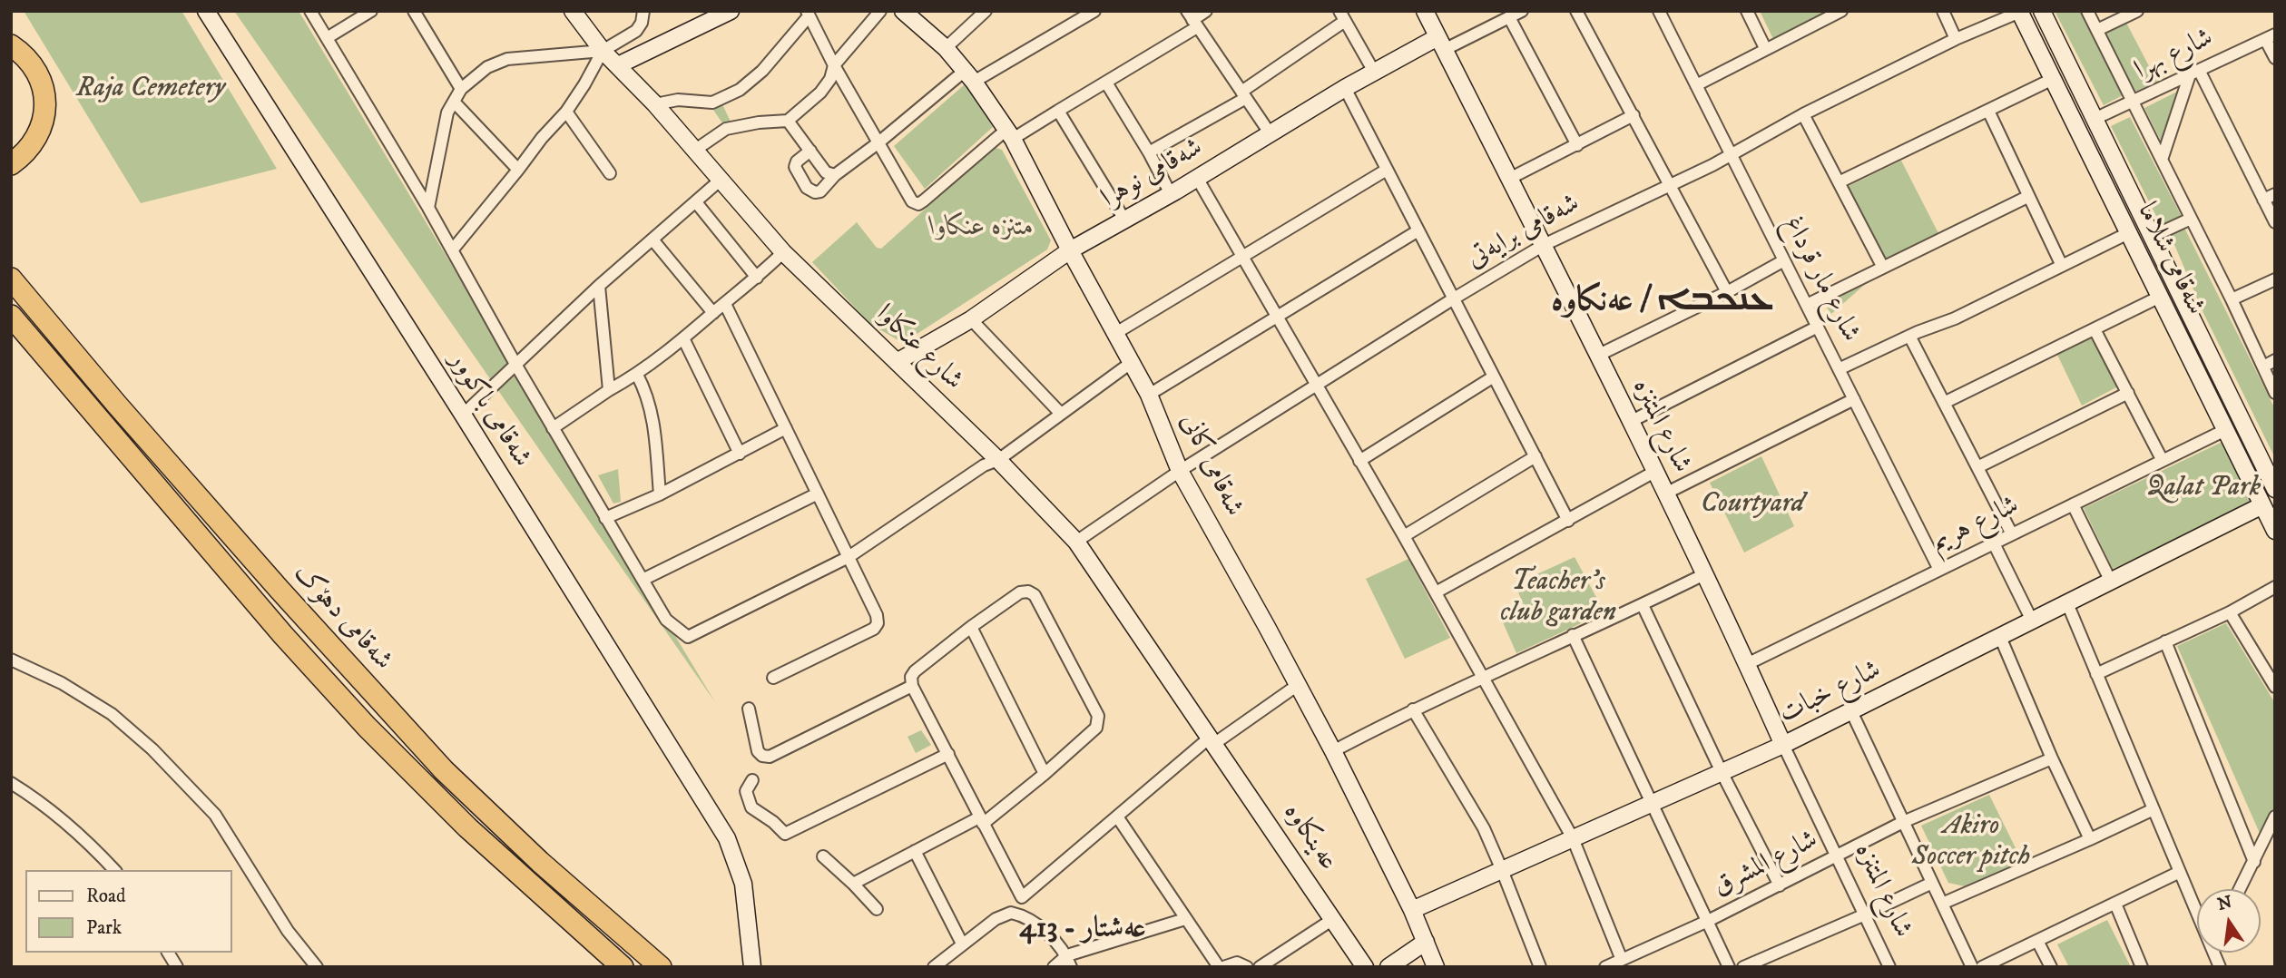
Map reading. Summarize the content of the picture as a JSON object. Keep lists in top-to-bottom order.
{
  "streets": {
    "highway": ["شەقامی دهۆک"],
    "street": [
      "شارع بهرا",
      "شەقامی نوهرا",
      "شەقامی برایەتی",
      "شەقامی شلاما",
      "شارع مار قرداغ",
      "شارع عنكاوا",
      "شەقامی باکوور",
      "شارع المتنزه",
      "شەقامی کانی",
      "شارع هريم",
      "شارع خبات",
      "عەینکاوە",
      "شارع المشرق"
    ]
  },
  "crossings": [
    ["شارع بهرا", "شەقامی شلاما"],
    ["شەقامی نوهرا", "شارع عنكاوا"],
    ["شەقامی نوهرا", "شارع المتنزه"],
    ["شەقامی نوهرا", "شەقامی کانی"],
    ["شەقامی برایەتی", "شەقامی شلاما"],
    ["شەقامی برایەتی", "شارع مار قرداغ"],
    ["شەقامی برایەتی", "شارع عنكاوا"],
    ["شەقامی برایەتی", "شارع المتنزه"],
    ["شەقامی برایەتی", "شەقامی کانی"],
    ["شەقامی شلاما", "شارع هريم"],
    ["شەقامی شلاما", "شارع خبات"],
    ["شارع مار قرداغ", "شارع هريم"],
    ["شارع عنكاوا", "عەینکاوە"],
    ["شارع المتنزه", "شارع هريم"],
    ["شارع المتنزه", "شارع خبات"],
    ["شارع المتنزه", "شارع المشرق"],
    ["شەقامی کانی", "شارع خبات"]
  ],
  "districts": ["ܥܢܟܒܐ / عەنکاوە", "عه‌شتار - 413"],
  "parks": [
    "Raja Cemetery",
    "متنزه عنكاوا",
    "Qalat Park",
    "Courtyard",
    "Teacher's club garden",
    "Akiro Soccer pitch"
  ],
  "legend": ["Road", "Park"],
  "north": "top"
}
